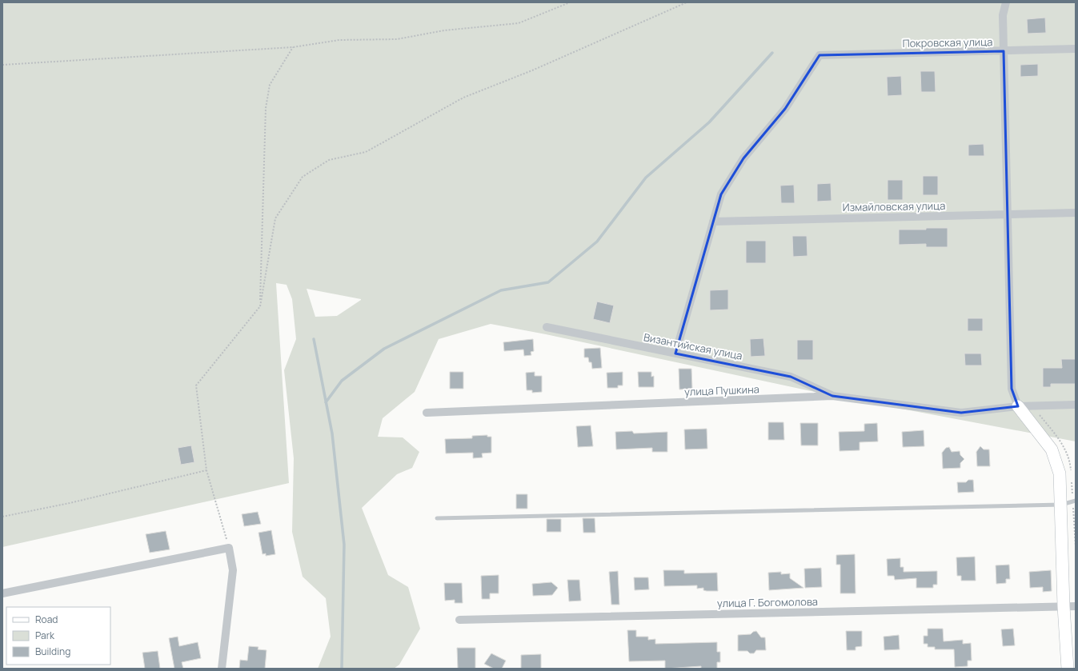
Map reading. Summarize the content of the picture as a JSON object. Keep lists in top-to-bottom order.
{
  "streets": {
    "street": [
      "Покровская улица",
      "Измайловская улица",
      "Византийская улица",
      "улица Пушкина",
      "улица Г. Богомолова"
    ]
  },
  "crossings": [
    ["Покровская улица", "Измайловская улица"],
    ["Византийская улица", "улица Пушкина"]
  ],
  "legend": ["Road", "Park", "Building"]
}
